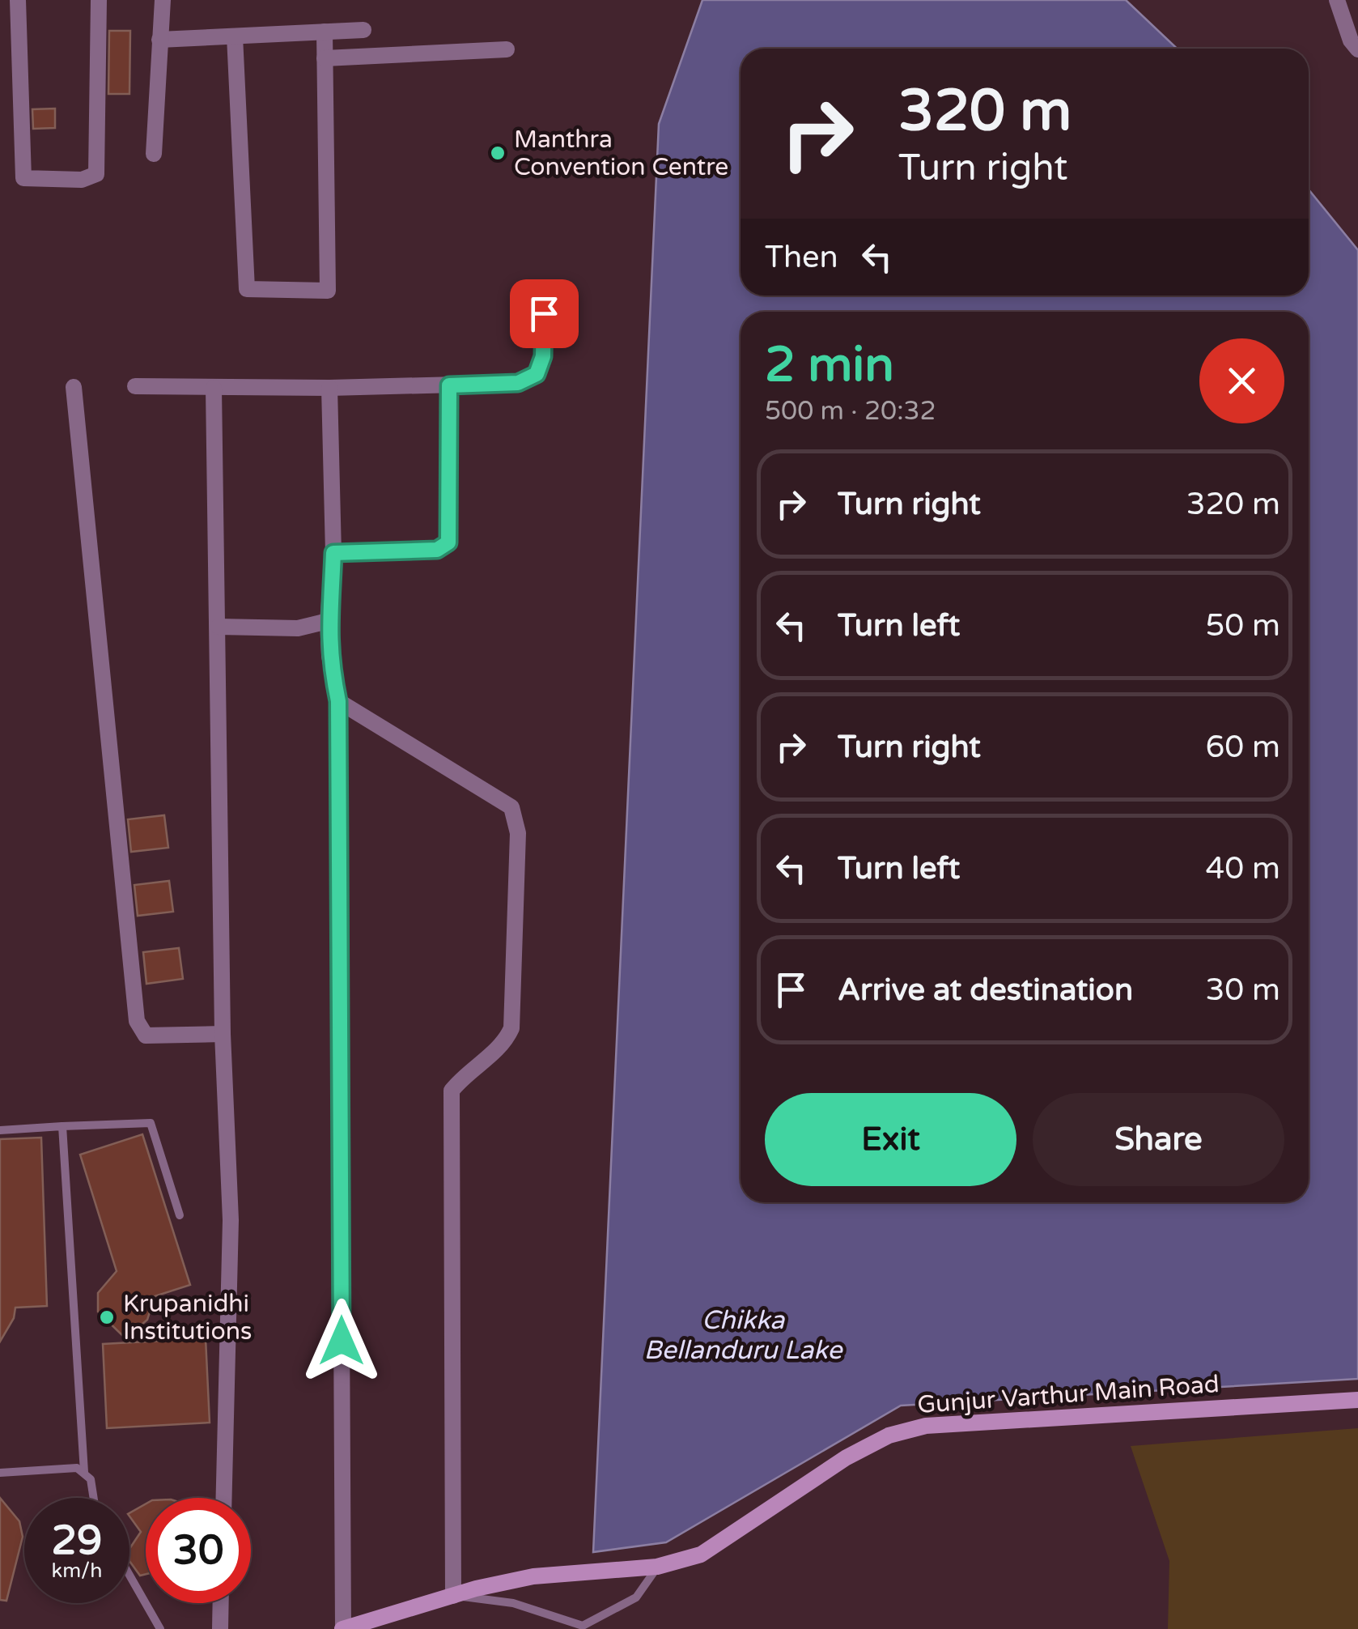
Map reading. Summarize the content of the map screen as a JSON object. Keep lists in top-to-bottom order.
{
  "streets": {
    "main road": ["Gunjur Varthur Main Road"]
  },
  "water": ["Chikka Bellanduru Lake"],
  "places": ["Manthra Convention Centre", "Krupanidhi Institutions"],
  "page": {
    "turn": ["320 m", "Turn right"],
    "then": "Then",
    "heading": ["2 min", "500 m · 20:32"],
    "list": [
      {
        "name": "Turn right",
        "value": "320 m"
      },
      {
        "name": "Turn left",
        "value": "50 m"
      },
      {
        "name": "Turn right",
        "value": "60 m"
      },
      {
        "name": "Turn left",
        "value": "40 m"
      },
      {
        "name": "Arrive at destination",
        "value": "30 m"
      }
    ],
    "buttons": ["Exit", "Share"],
    "speed": "29 km/h",
    "limit": "30"
  }
}
